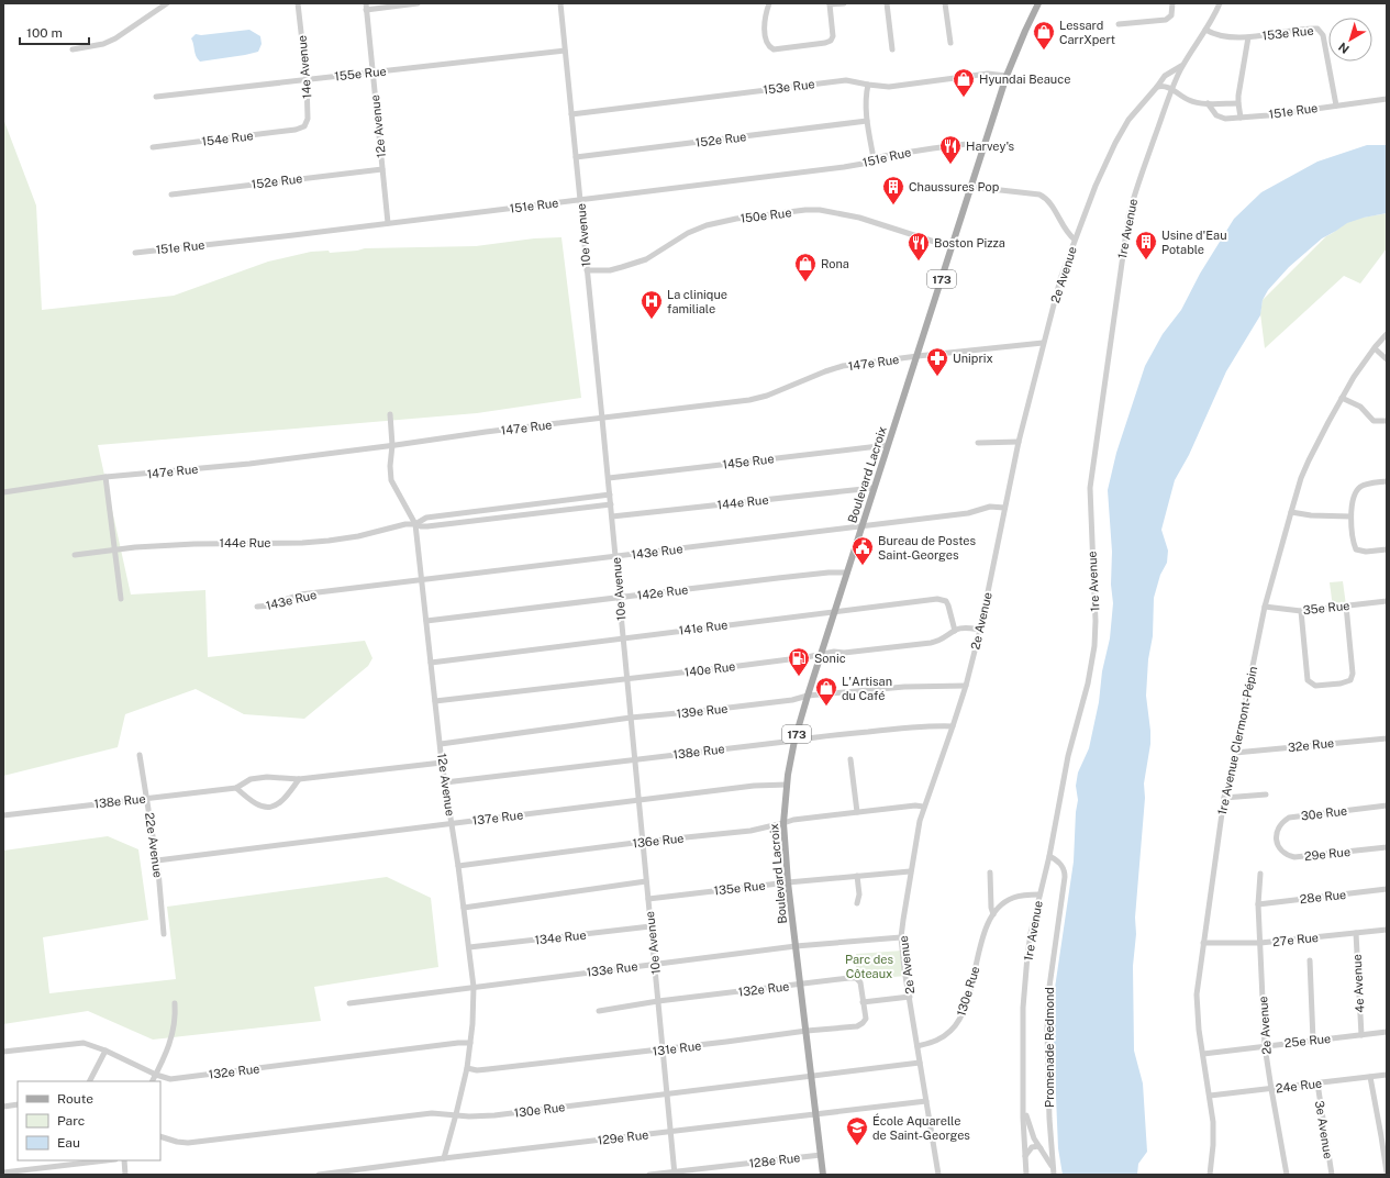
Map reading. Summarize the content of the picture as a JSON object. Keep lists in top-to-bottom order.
{
  "streets": {
    "main road": ["173", "Boulevard Lacroix"],
    "street": [
      "153e Rue",
      "14e Avenue",
      "155e Rue",
      "151e Rue",
      "12e Avenue",
      "154e Rue",
      "152e Rue",
      "150e Rue",
      "1re Avenue",
      "10e Avenue",
      "2e Avenue",
      "147e Rue",
      "145e Rue",
      "144e Rue",
      "143e Rue",
      "142e Rue",
      "35e Rue",
      "141e Rue",
      "140e Rue",
      "139e Rue",
      "1re Avenue Clermont-Pépin",
      "32e Rue",
      "138e Rue",
      "30e Rue",
      "137e Rue",
      "136e Rue",
      "22e Avenue",
      "29e Rue",
      "135e Rue",
      "28e Rue",
      "134e Rue",
      "27e Rue",
      "133e Rue",
      "4e Avenue",
      "132e Rue",
      "130e Rue",
      "25e Rue",
      "Promenade Redmond",
      "131e Rue",
      "24e Rue",
      "3e Avenue",
      "129e Rue",
      "128e Rue"
    ]
  },
  "crossings": [
    ["153e Rue", "151e Rue"],
    ["153e Rue", "1re Avenue"],
    ["153e Rue", "10e Avenue"],
    ["153e Rue", "Boulevard Lacroix"],
    ["14e Avenue", "155e Rue"],
    ["14e Avenue", "154e Rue"],
    ["155e Rue", "12e Avenue"],
    ["155e Rue", "10e Avenue"],
    ["151e Rue", "12e Avenue"],
    ["151e Rue", "10e Avenue"],
    ["151e Rue", "Boulevard Lacroix"],
    ["12e Avenue", "152e Rue"],
    ["12e Avenue", "147e Rue"],
    ["12e Avenue", "144e Rue"],
    ["12e Avenue", "143e Rue"],
    ["12e Avenue", "142e Rue"],
    ["12e Avenue", "141e Rue"],
    ["12e Avenue", "140e Rue"],
    ["12e Avenue", "139e Rue"],
    ["12e Avenue", "138e Rue"],
    ["12e Avenue", "137e Rue"],
    ["12e Avenue", "136e Rue"],
    ["12e Avenue", "134e Rue"],
    ["12e Avenue", "133e Rue"],
    ["12e Avenue", "132e Rue"],
    ["12e Avenue", "130e Rue"],
    ["12e Avenue", "131e Rue"],
    ["12e Avenue", "129e Rue"],
    ["152e Rue", "10e Avenue"],
    ["150e Rue", "10e Avenue"],
    ["150e Rue", "Boulevard Lacroix"],
    ["1re Avenue", "2e Avenue"],
    ["1re Avenue", "130e Rue"],
    ["1re Avenue", "Promenade Redmond"],
    ["10e Avenue", "147e Rue"],
    ["10e Avenue", "145e Rue"],
    ["10e Avenue", "144e Rue"],
    ["10e Avenue", "143e Rue"],
    ["10e Avenue", "142e Rue"],
    ["10e Avenue", "141e Rue"],
    ["10e Avenue", "140e Rue"],
    ["10e Avenue", "139e Rue"],
    ["10e Avenue", "138e Rue"],
    ["10e Avenue", "137e Rue"],
    ["10e Avenue", "136e Rue"],
    ["10e Avenue", "135e Rue"],
    ["10e Avenue", "134e Rue"],
    ["10e Avenue", "133e Rue"],
    ["10e Avenue", "132e Rue"],
    ["10e Avenue", "130e Rue"],
    ["10e Avenue", "131e Rue"],
    ["10e Avenue", "129e Rue"],
    ["10e Avenue", "128e Rue"],
    ["2e Avenue", "147e Rue"],
    ["2e Avenue", "143e Rue"],
    ["2e Avenue", "140e Rue"],
    ["2e Avenue", "139e Rue"],
    ["2e Avenue", "138e Rue"],
    ["2e Avenue", "136e Rue"],
    ["2e Avenue", "135e Rue"],
    ["2e Avenue", "28e Rue"],
    ["2e Avenue", "27e Rue"],
    ["2e Avenue", "133e Rue"],
    ["2e Avenue", "130e Rue"],
    ["2e Avenue", "25e Rue"],
    ["2e Avenue", "24e Rue"],
    ["2e Avenue", "129e Rue"],
    ["147e Rue", "Boulevard Lacroix"],
    ["145e Rue", "Boulevard Lacroix"],
    ["Boulevard Lacroix", "144e Rue"],
    ["Boulevard Lacroix", "143e Rue"],
    ["Boulevard Lacroix", "142e Rue"],
    ["Boulevard Lacroix", "141e Rue"],
    ["Boulevard Lacroix", "140e Rue"],
    ["Boulevard Lacroix", "139e Rue"],
    ["Boulevard Lacroix", "138e Rue"],
    ["Boulevard Lacroix", "137e Rue"],
    ["Boulevard Lacroix", "136e Rue"],
    ["Boulevard Lacroix", "135e Rue"],
    ["Boulevard Lacroix", "133e Rue"],
    ["Boulevard Lacroix", "132e Rue"],
    ["Boulevard Lacroix", "130e Rue"],
    ["Boulevard Lacroix", "131e Rue"],
    ["Boulevard Lacroix", "129e Rue"],
    ["Boulevard Lacroix", "128e Rue"],
    ["35e Rue", "1re Avenue Clermont-Pépin"],
    ["141e Rue", "140e Rue"],
    ["1re Avenue Clermont-Pépin", "32e Rue"],
    ["1re Avenue Clermont-Pépin", "27e Rue"],
    ["1re Avenue Clermont-Pépin", "25e Rue"],
    ["1re Avenue Clermont-Pépin", "24e Rue"],
    ["138e Rue", "22e Avenue"],
    ["30e Rue", "29e Rue"],
    ["137e Rue", "22e Avenue"],
    ["27e Rue", "4e Avenue"],
    ["4e Avenue", "25e Rue"],
    ["132e Rue", "131e Rue"],
    ["24e Rue", "3e Avenue"]
  ],
  "parks": ["Parc des Côteaux"],
  "places": {
    "shop": [
      "Lessard CarrXpert",
      "Hyundai Beauce",
      "Rona",
      "L'Artisan du Café"
    ],
    "restaurant": ["Harvey's", "Boston Pizza"],
    "building": ["Chaussures Pop", "Usine d'Eau Potable"],
    "hospital": ["La clinique familiale"],
    "pharmacy": ["Uniprix"],
    "public building": ["Bureau de Postes Saint-Georges"],
    "fuel station": ["Sonic"],
    "school or university": ["École Aquarelle de Saint-Georges"]
  },
  "legend": ["Route", "Parc", "Eau"],
  "scale_bar": "100 m",
  "north": "bottom left"
}
